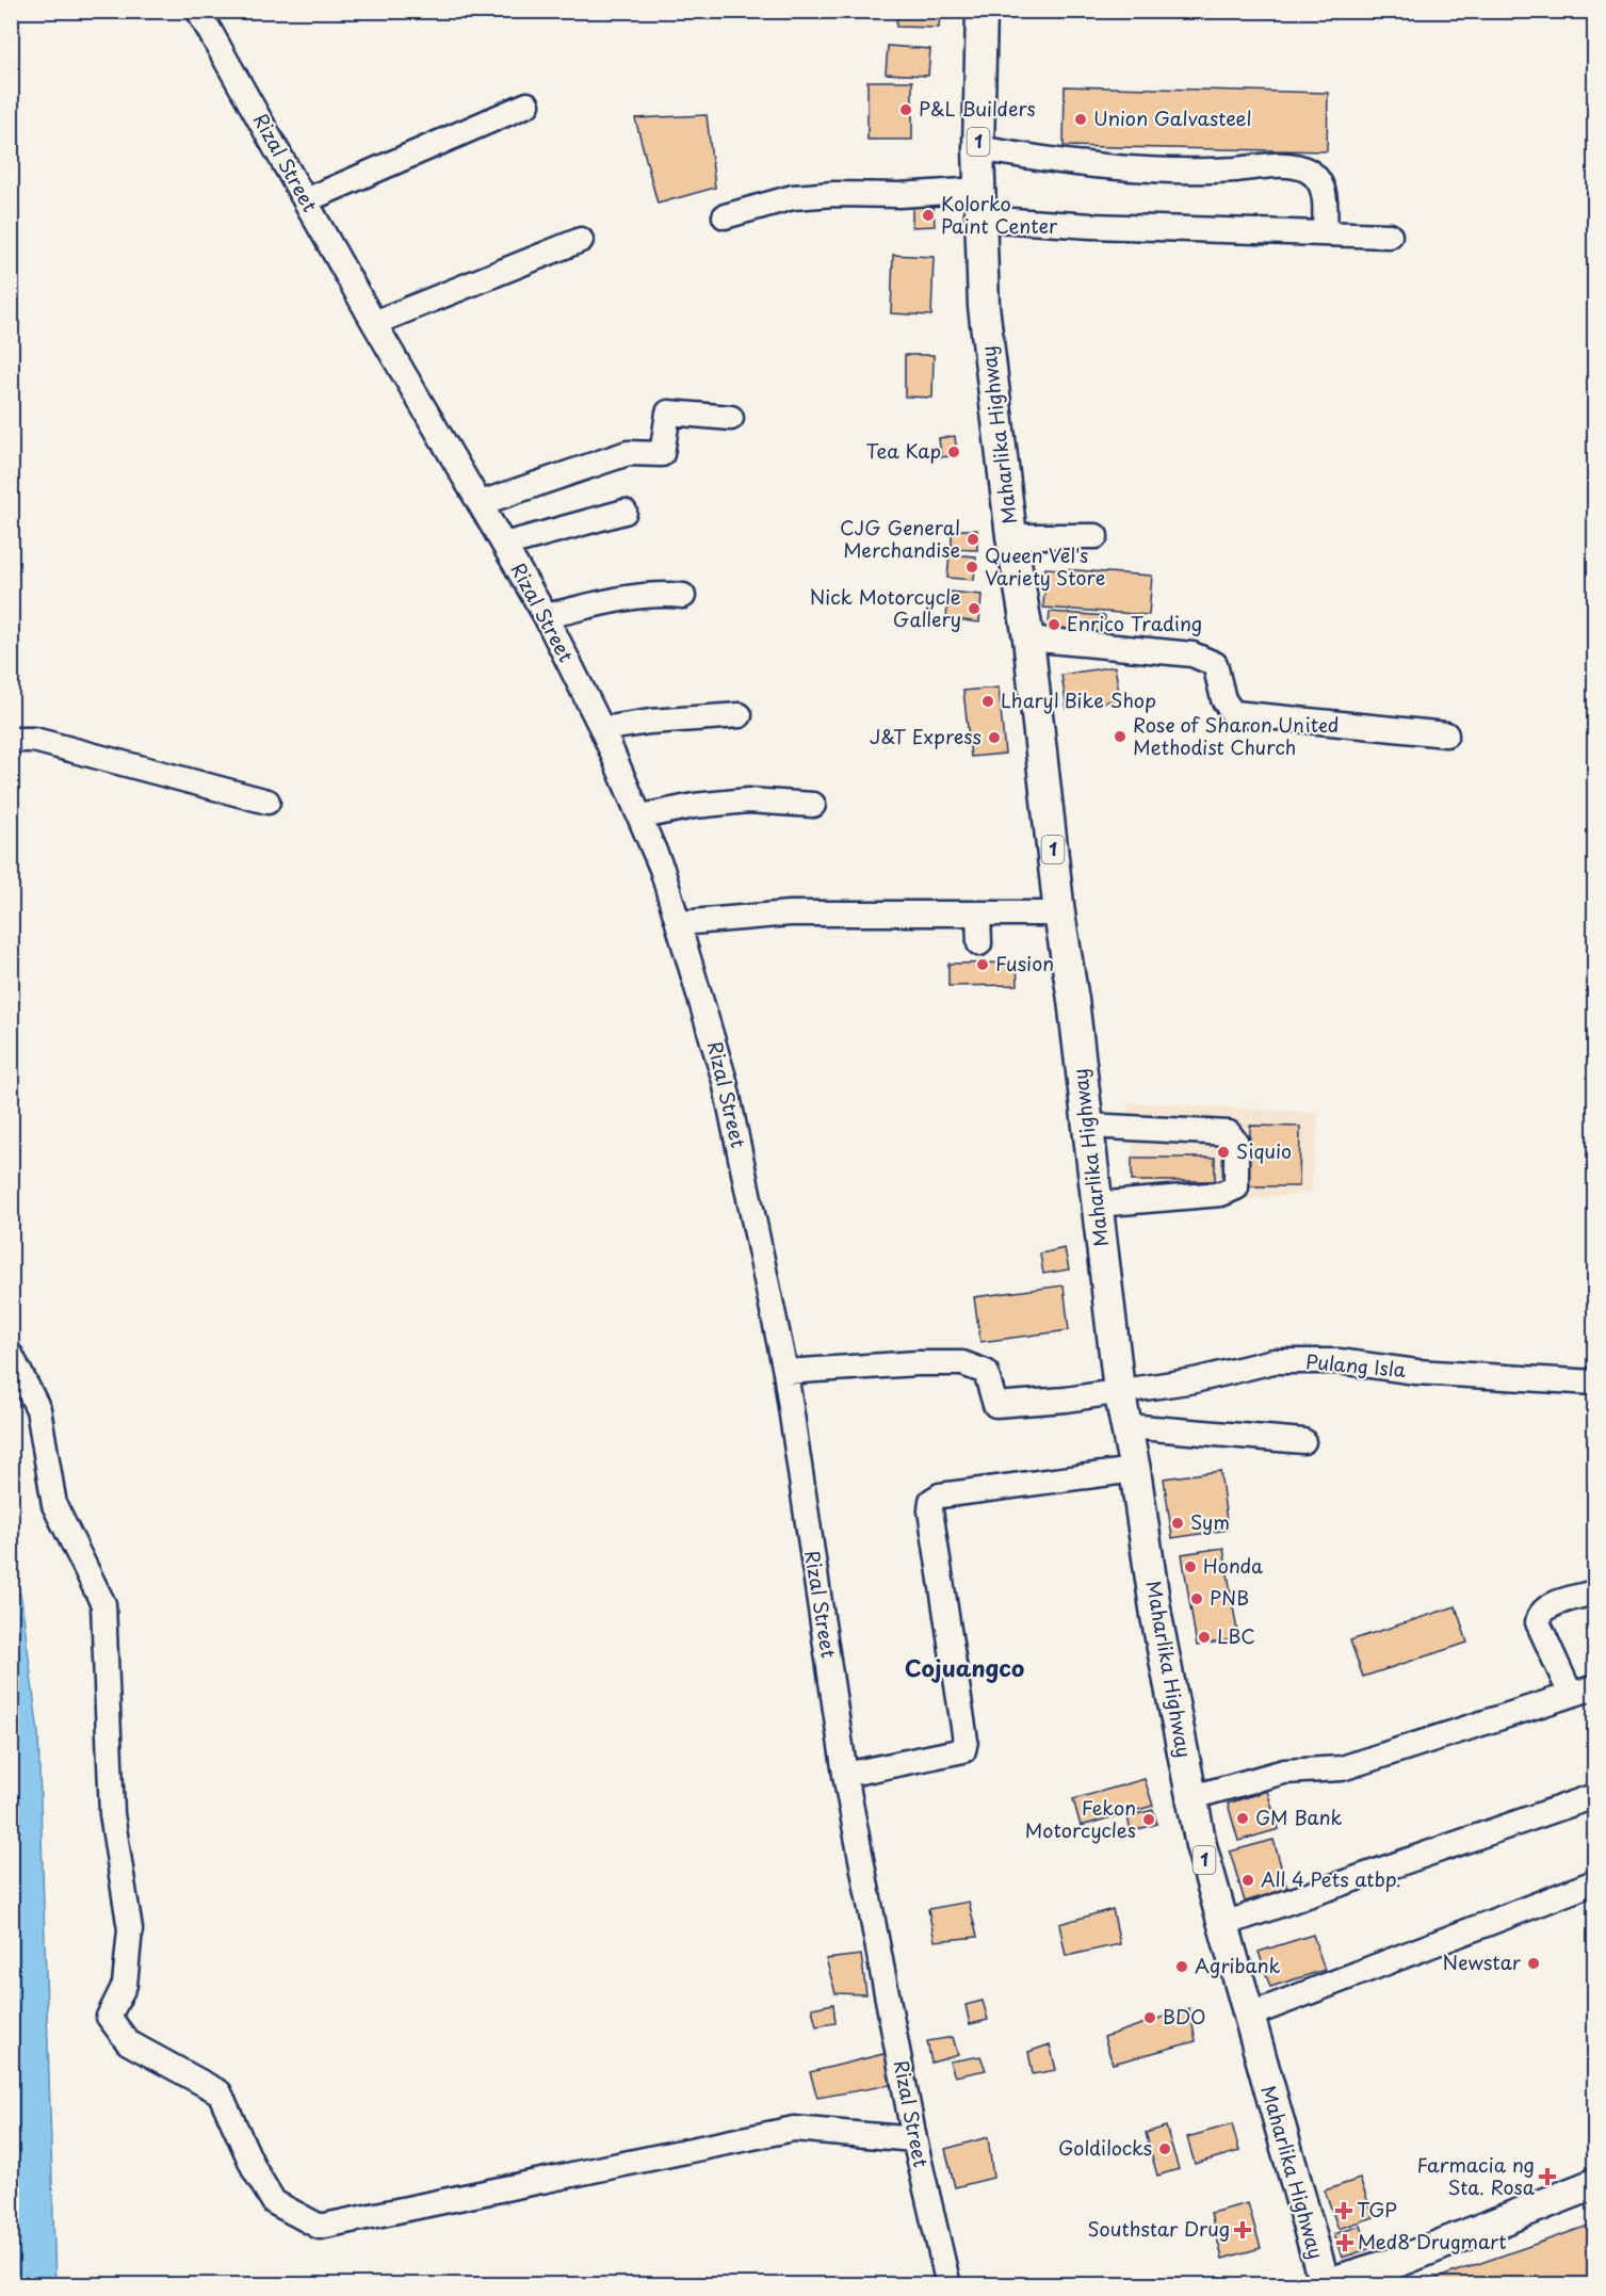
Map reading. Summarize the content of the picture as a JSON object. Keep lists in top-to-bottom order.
{
  "streets": {
    "main road": ["1", "Maharlika Highway"],
    "street": ["Rizal Street", "Pulang Isla"]
  },
  "crossings": [
    ["Rizal Street", "Pulang Isla"],
    ["Maharlika Highway", "Pulang Isla"]
  ],
  "districts": ["Cojuangco"],
  "places": {
    "other": [
      "P&L Builders",
      "Union Galvasteel",
      "Kolorko Paint Center",
      "Tea Kap",
      "CJG General Merchandise",
      "Queen Vel's Variety Store",
      "Nick Motorcycle Gallery",
      "Enrico Trading",
      "Lharyl Bike Shop",
      "Rose of Sharon United Methodist Church",
      "J&T Express",
      "Fusion",
      "Siquio",
      "Sym",
      "Honda",
      "PNB",
      "LBC",
      "GM Bank",
      "Fekon Motorcycles",
      "All 4 Pets atbp.",
      "Newstar",
      "Agribank",
      "BDO",
      "Goldilocks"
    ],
    "health": [
      "Farmacia ng Sta. Rosa",
      "TGP",
      "Southstar Drug",
      "Med8 Drugmart"
    ]
  }
}
